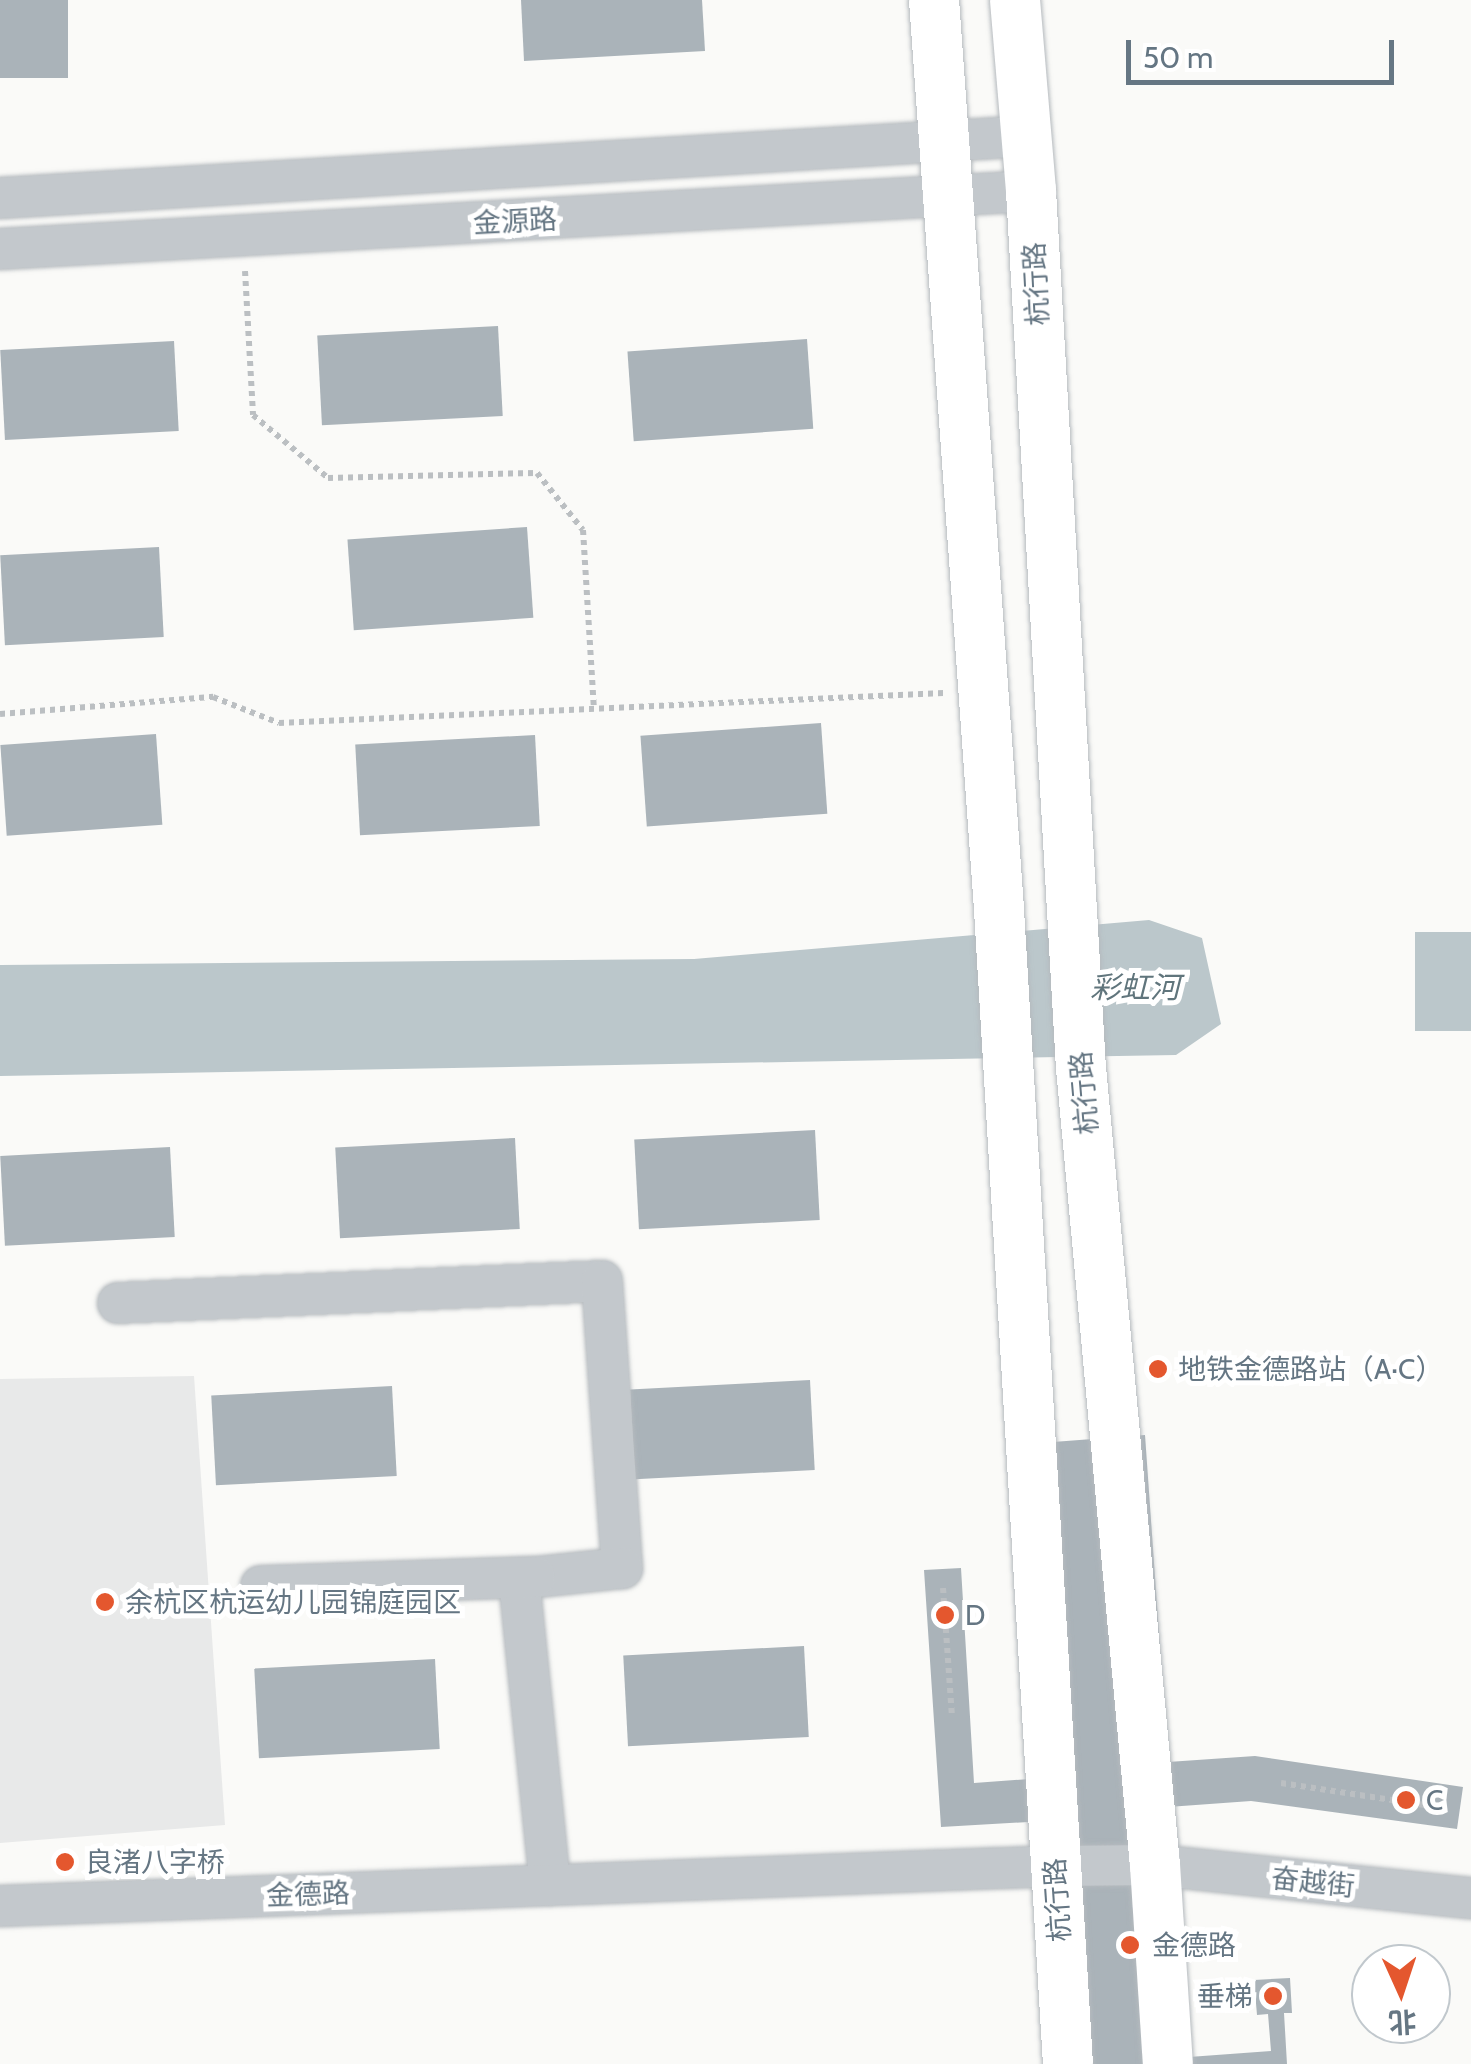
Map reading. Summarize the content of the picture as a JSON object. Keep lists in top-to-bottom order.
{
  "streets": {
    "main road": ["杭行路"],
    "street": ["金源路", "奋越街", "金德路"]
  },
  "crossings": [
    ["金源路", "杭行路"],
    ["杭行路", "奋越街"],
    ["杭行路", "金德路"],
    ["奋越街", "金德路"]
  ],
  "water": ["彩虹河"],
  "places": [
    "地铁金德路站（A·C）",
    "余杭区杭运幼儿园锦庭园区",
    "D",
    "C",
    "良渚八字桥",
    "金德路",
    "垂梯"
  ],
  "scale_bar": "50 m",
  "north": "bottom"
}
